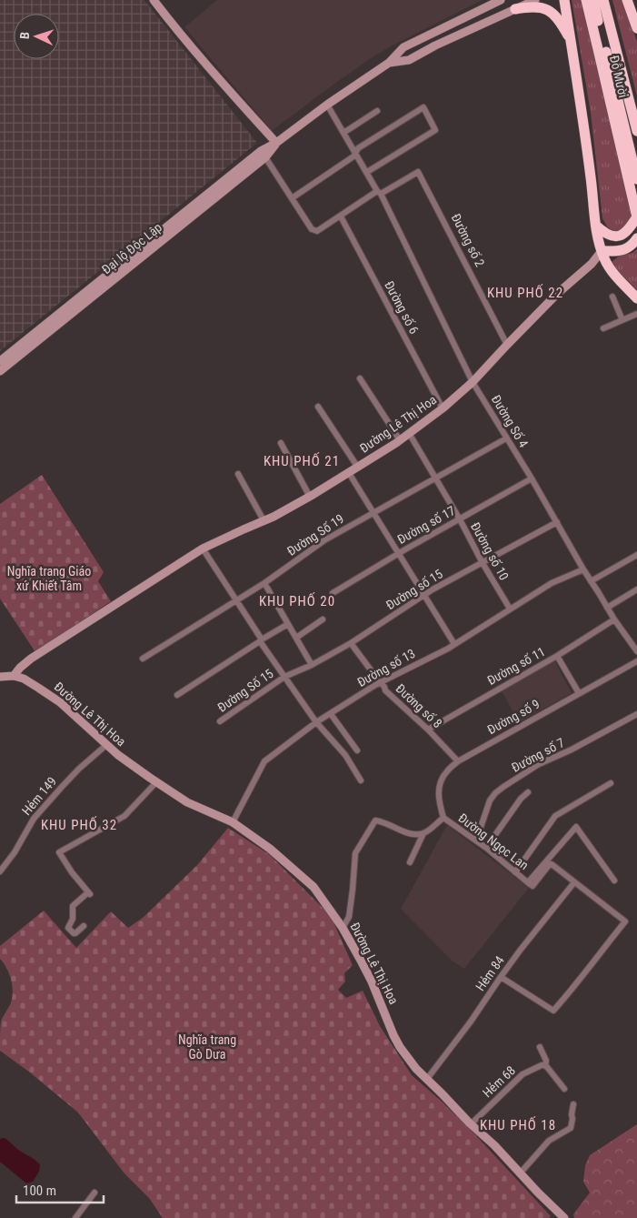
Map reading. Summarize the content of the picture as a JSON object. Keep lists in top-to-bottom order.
{
  "streets": {
    "highway": ["Đỗ Mười"],
    "street": [
      "Đường số 2",
      "Đại lộ Độc Lập",
      "Đường số 6",
      "Đường Số 4",
      "Đường Lê Thị Hoa",
      "Đường số 17",
      "Đường Số 19",
      "Đường số 10",
      "Đường số 15",
      "Đường số 11",
      "Đường số 13",
      "Đường Số 15",
      "Đường số 8",
      "Đường số 9",
      "Đường số 7",
      "Hẻm 149",
      "Đường Ngọc Lan",
      "Hẻm 84",
      "Hẻm 68"
    ]
  },
  "crossings": [
    ["Đường số 2", "Đường Số 4"],
    ["Đường số 2", "Đường Lê Thị Hoa"],
    ["Đại lộ Độc Lập", "Đường Số 4"],
    ["Đường số 6", "Đường Lê Thị Hoa"],
    ["Đường Số 4", "Đường Lê Thị Hoa"],
    ["Đường Số 4", "Đường số 17"],
    ["Đường Số 4", "Đường Số 19"],
    ["Đường Số 4", "Đường số 15"],
    ["Đường Số 4", "Đường số 11"],
    ["Đường Số 4", "Đường số 13"],
    ["Đường Lê Thị Hoa", "Đường số 10"],
    ["Đường Lê Thị Hoa", "Đường số 13"],
    ["Đường Lê Thị Hoa", "Hẻm 149"],
    ["Đường Lê Thị Hoa", "Hẻm 84"],
    ["Đường Lê Thị Hoa", "Hẻm 68"],
    ["Đường số 17", "Đường số 10"],
    ["Đường Số 19", "Đường số 10"],
    ["Đường số 10", "Đường số 15"],
    ["Đường số 10", "Đường số 13"],
    ["Đường số 15", "Đường Số 15"],
    ["Đường số 15", "Đường số 8"],
    ["Đường số 11", "Đường số 8"],
    ["Đường số 13", "Đường số 8"],
    ["Đường số 8", "Đường số 9"],
    ["Đường số 9", "Đường Ngọc Lan"],
    ["Đường số 7", "Đường Ngọc Lan"]
  ],
  "districts": [
    "KHU PHỐ 22",
    "KHU PHỐ 21",
    "KHU PHỐ 20",
    "KHU PHỐ 32",
    "KHU PHỐ 18"
  ],
  "parks": ["Nghĩa trang Giáo xứ Khiết Tâm", "Nghĩa trang Gò Dưa"],
  "scale_bar": "100 m",
  "north": "left"
}
